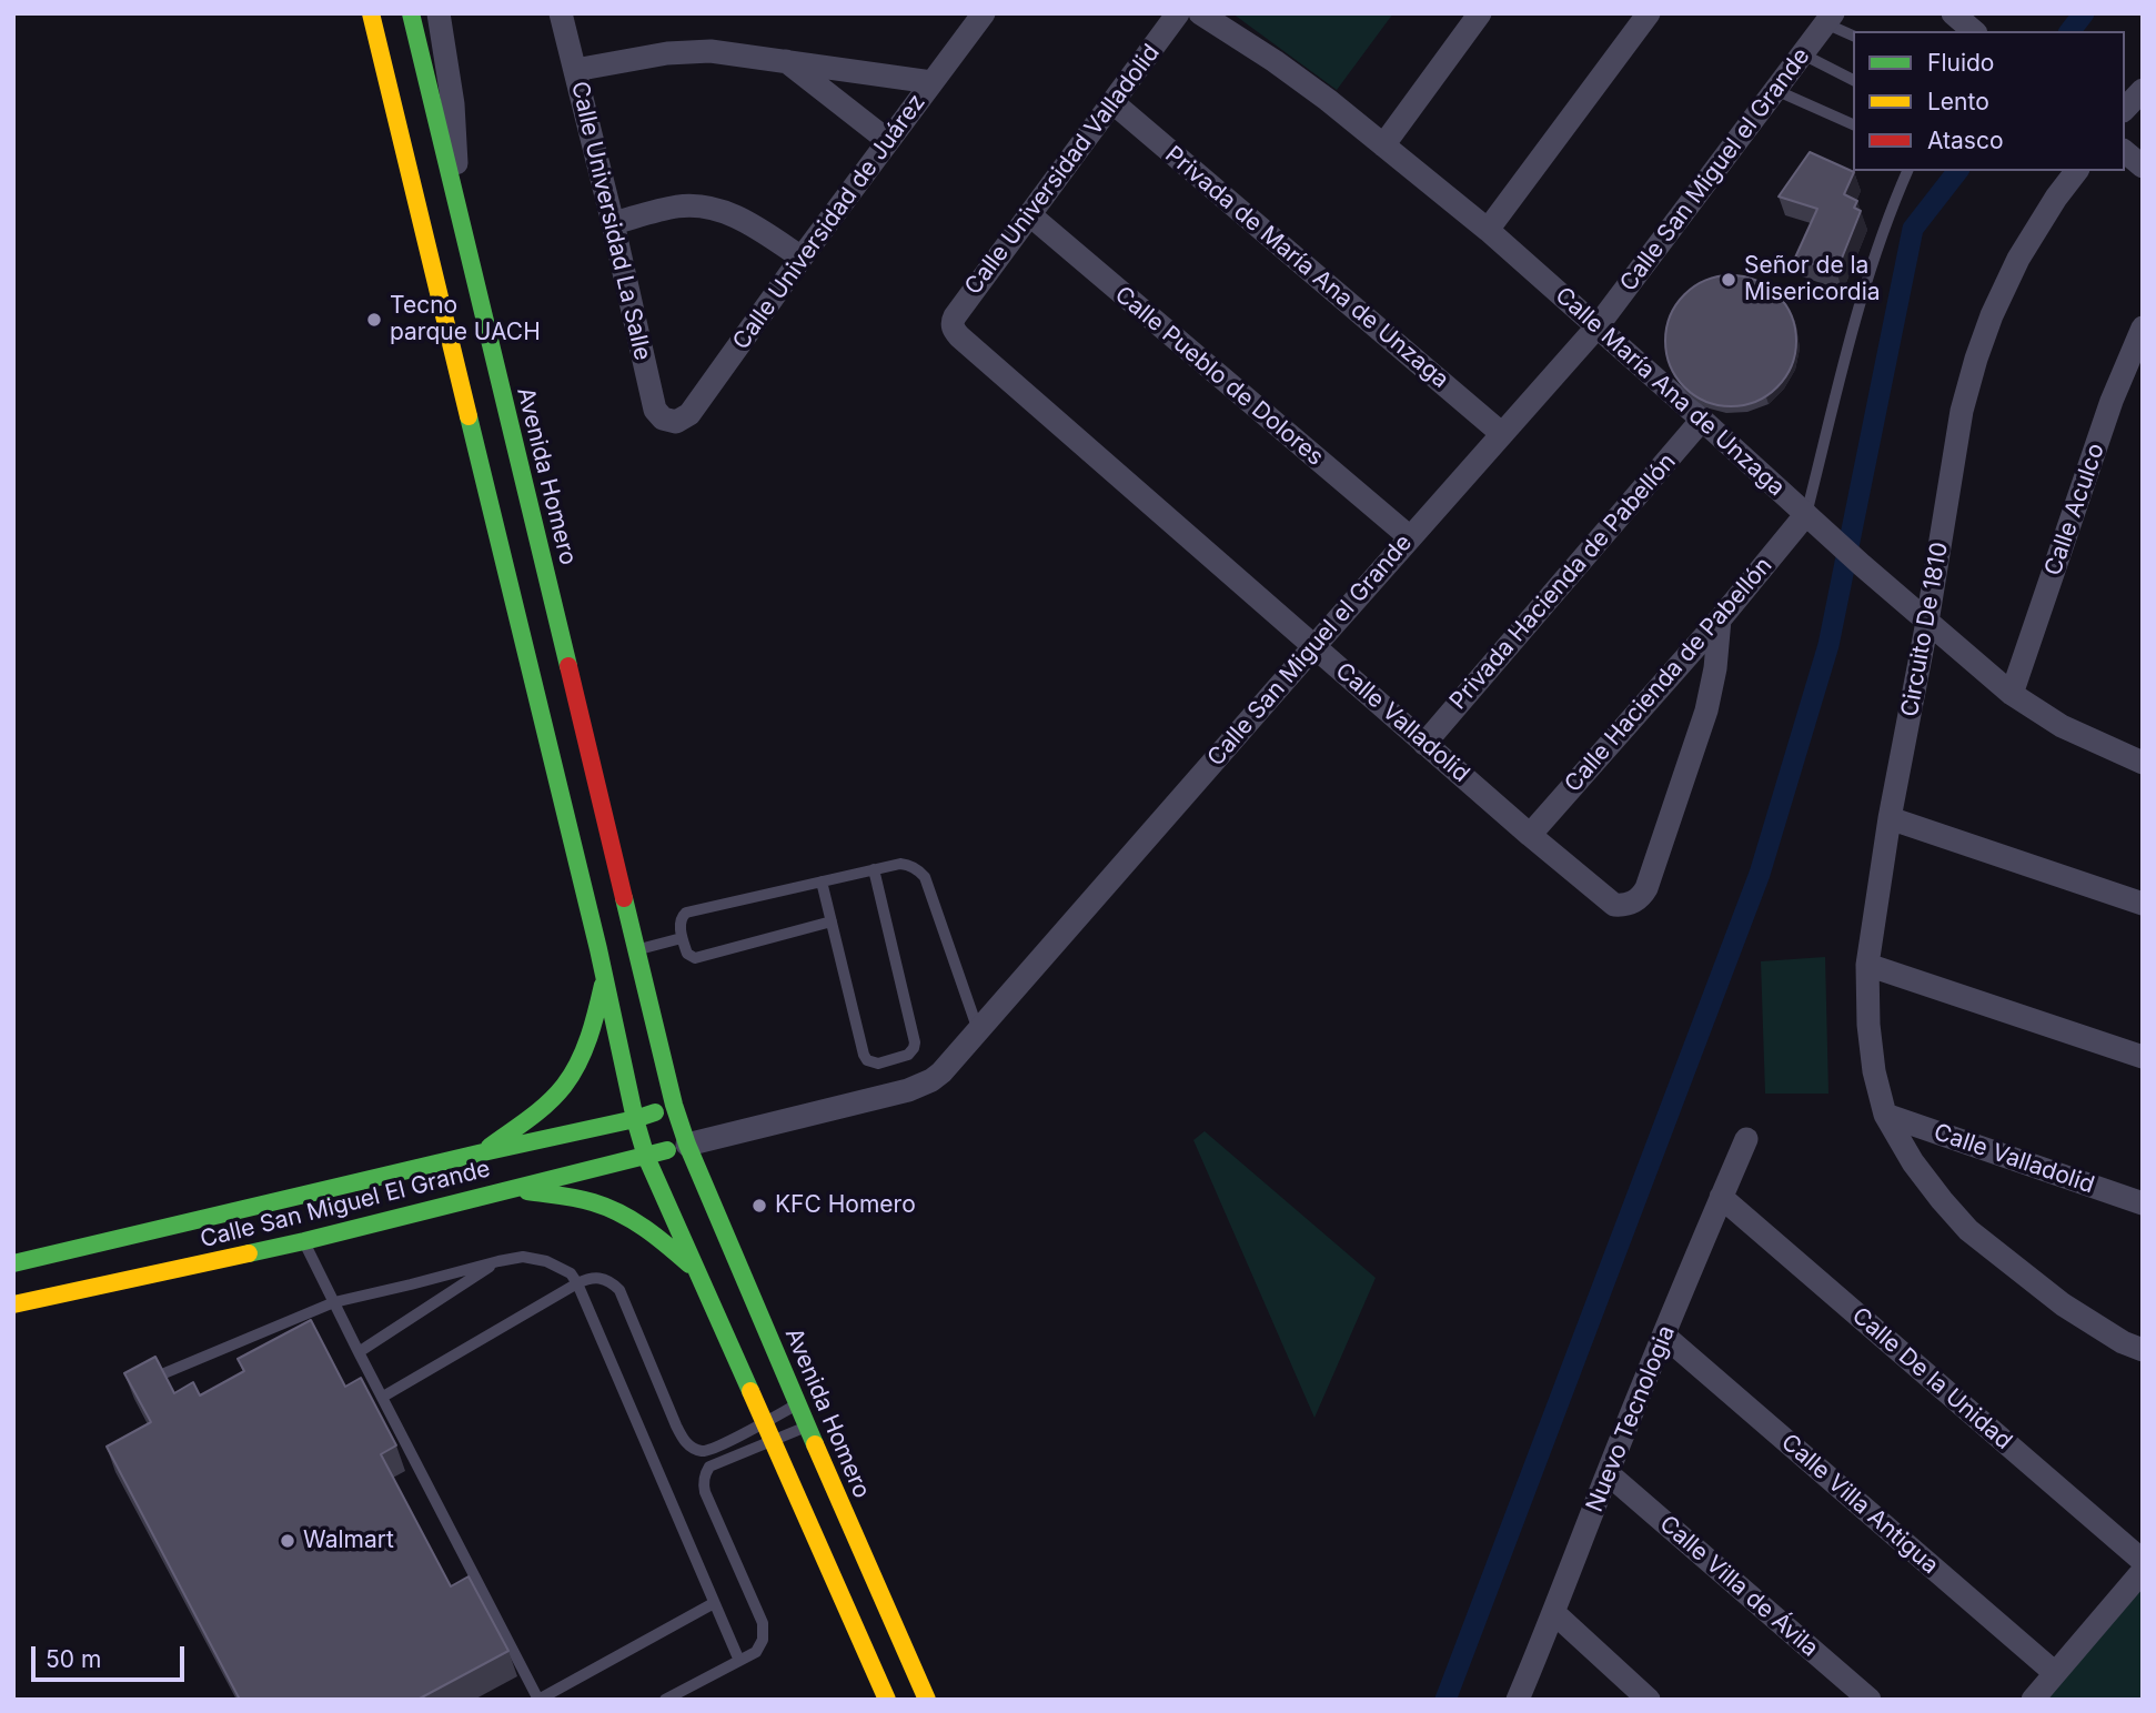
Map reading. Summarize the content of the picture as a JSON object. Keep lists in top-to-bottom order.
{
  "streets": {
    "main road": ["Avenida Homero", "Calle San Miguel El Grande"],
    "street": [
      "Calle Universidad Valladolid",
      "Calle San Miguel el Grande",
      "Calle Universidad La Salle",
      "Calle Universidad de Juárez",
      "Privada de María Ana de Unzaga",
      "Calle Pueblo de Dolores",
      "Calle María Ana de Unzaga",
      "Calle Aculco",
      "Privada Hacienda de Pabellón",
      "Circuito De 1810",
      "Calle Hacienda de Pabellón",
      "Calle Valladolid",
      "Calle De la Unidad",
      "Nuevo Tecnologia",
      "Calle Villa Antigua",
      "Calle Villa de Ávila"
    ]
  },
  "crossings": [
    ["Calle Universidad Valladolid", "Privada de María Ana de Unzaga"],
    ["Calle Universidad Valladolid", "Calle Pueblo de Dolores"],
    ["Calle Universidad Valladolid", "Calle Valladolid"],
    ["Calle San Miguel el Grande", "Privada de María Ana de Unzaga"],
    ["Calle San Miguel el Grande", "Calle Pueblo de Dolores"],
    ["Calle San Miguel el Grande", "Calle María Ana de Unzaga"],
    ["Calle San Miguel el Grande", "Avenida Homero"],
    ["Calle San Miguel el Grande", "Calle Valladolid"],
    ["Calle San Miguel el Grande", "Calle San Miguel El Grande"],
    ["Calle Universidad La Salle", "Calle Universidad de Juárez"],
    ["Calle María Ana de Unzaga", "Calle Aculco"],
    ["Calle María Ana de Unzaga", "Privada Hacienda de Pabellón"],
    ["Calle María Ana de Unzaga", "Circuito De 1810"],
    ["Calle María Ana de Unzaga", "Calle Hacienda de Pabellón"],
    ["Avenida Homero", "Calle San Miguel El Grande"],
    ["Privada Hacienda de Pabellón", "Calle Valladolid"],
    ["Circuito De 1810", "Calle Valladolid"],
    ["Calle Hacienda de Pabellón", "Calle Valladolid"],
    ["Calle De la Unidad", "Nuevo Tecnologia"],
    ["Nuevo Tecnologia", "Calle Villa Antigua"],
    ["Nuevo Tecnologia", "Calle Villa de Ávila"]
  ],
  "places": [
    "Señor de la Misericordia",
    "Tecno parque UACH",
    "KFC Homero",
    "Walmart"
  ],
  "legend": ["Fluido", "Lento", "Atasco"],
  "scale_bar": "50 m"
}
